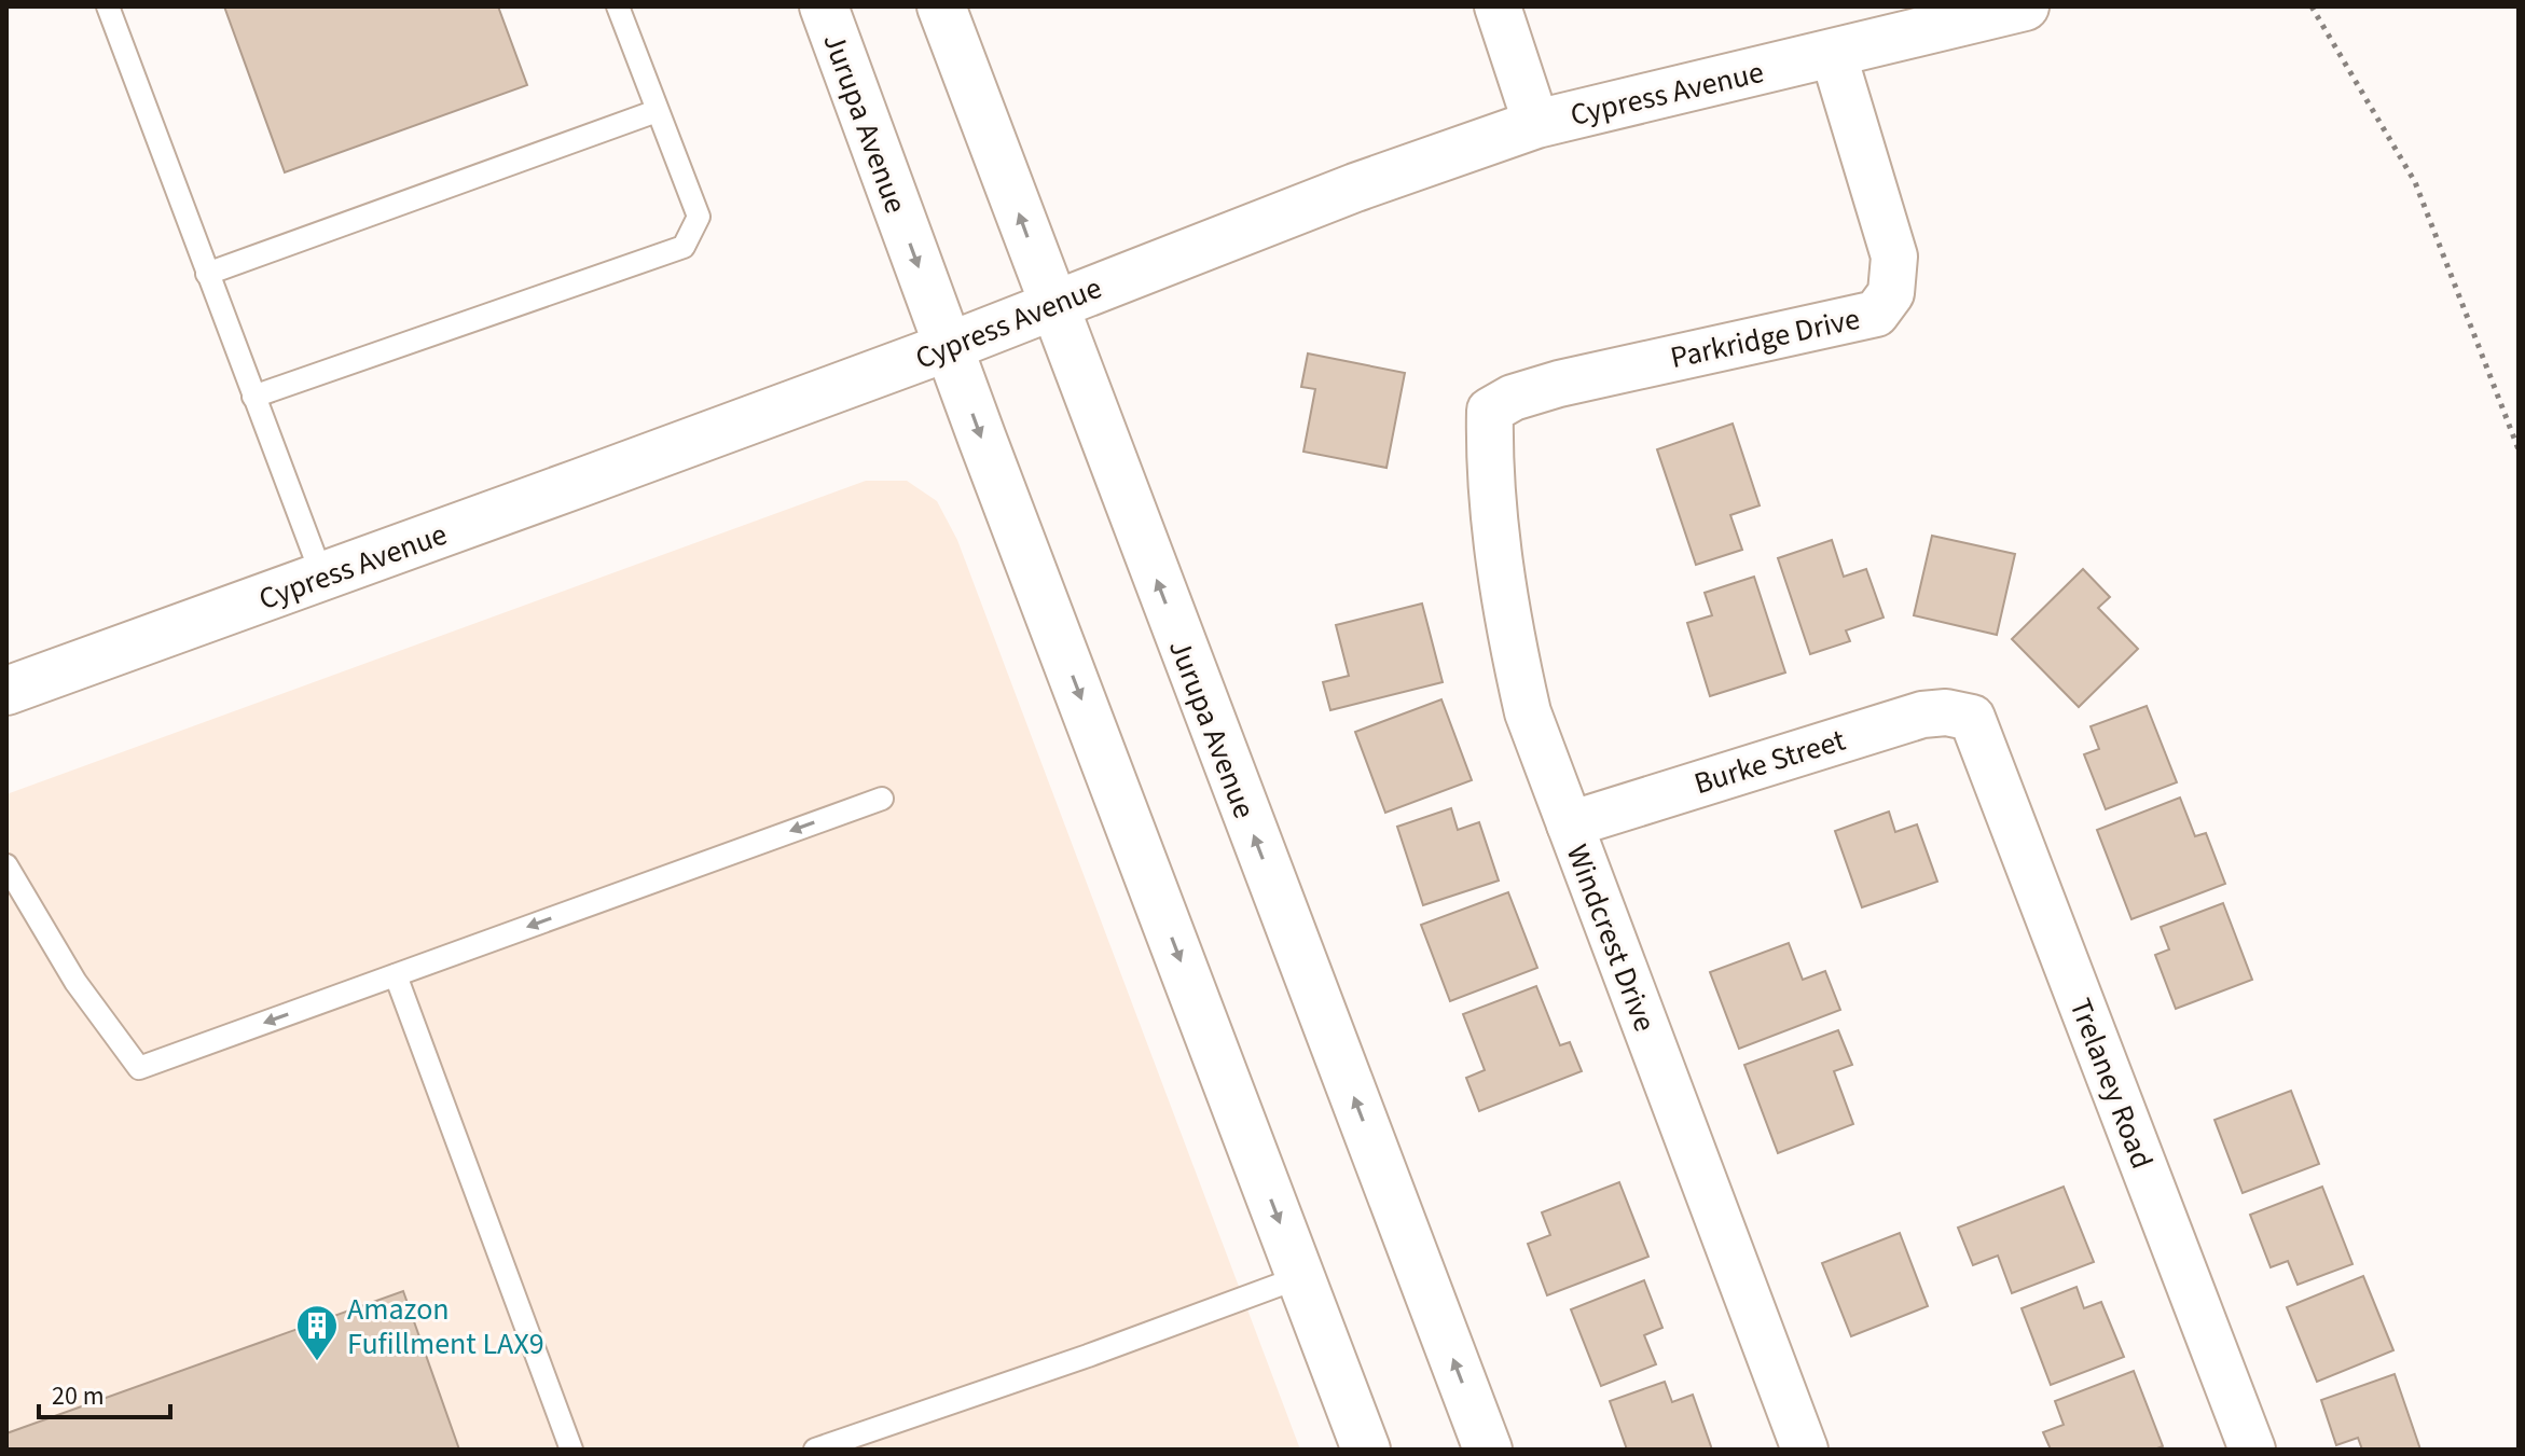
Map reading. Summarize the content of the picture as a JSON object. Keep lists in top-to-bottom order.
{
  "streets": {
    "main road": ["Cypress Avenue", "Jurupa Avenue"],
    "street": [
      "Parkridge Drive",
      "Burke Street",
      "Windcrest Drive",
      "Trelaney Road"
    ]
  },
  "crossings": [
    ["Cypress Avenue", "Jurupa Avenue"],
    ["Cypress Avenue", "Parkridge Drive"],
    ["Parkridge Drive", "Windcrest Drive"],
    ["Burke Street", "Windcrest Drive"],
    ["Burke Street", "Trelaney Road"]
  ],
  "places": {
    "building": ["Amazon Fufillment LAX9"]
  },
  "scale_bar": "20 m"
}
